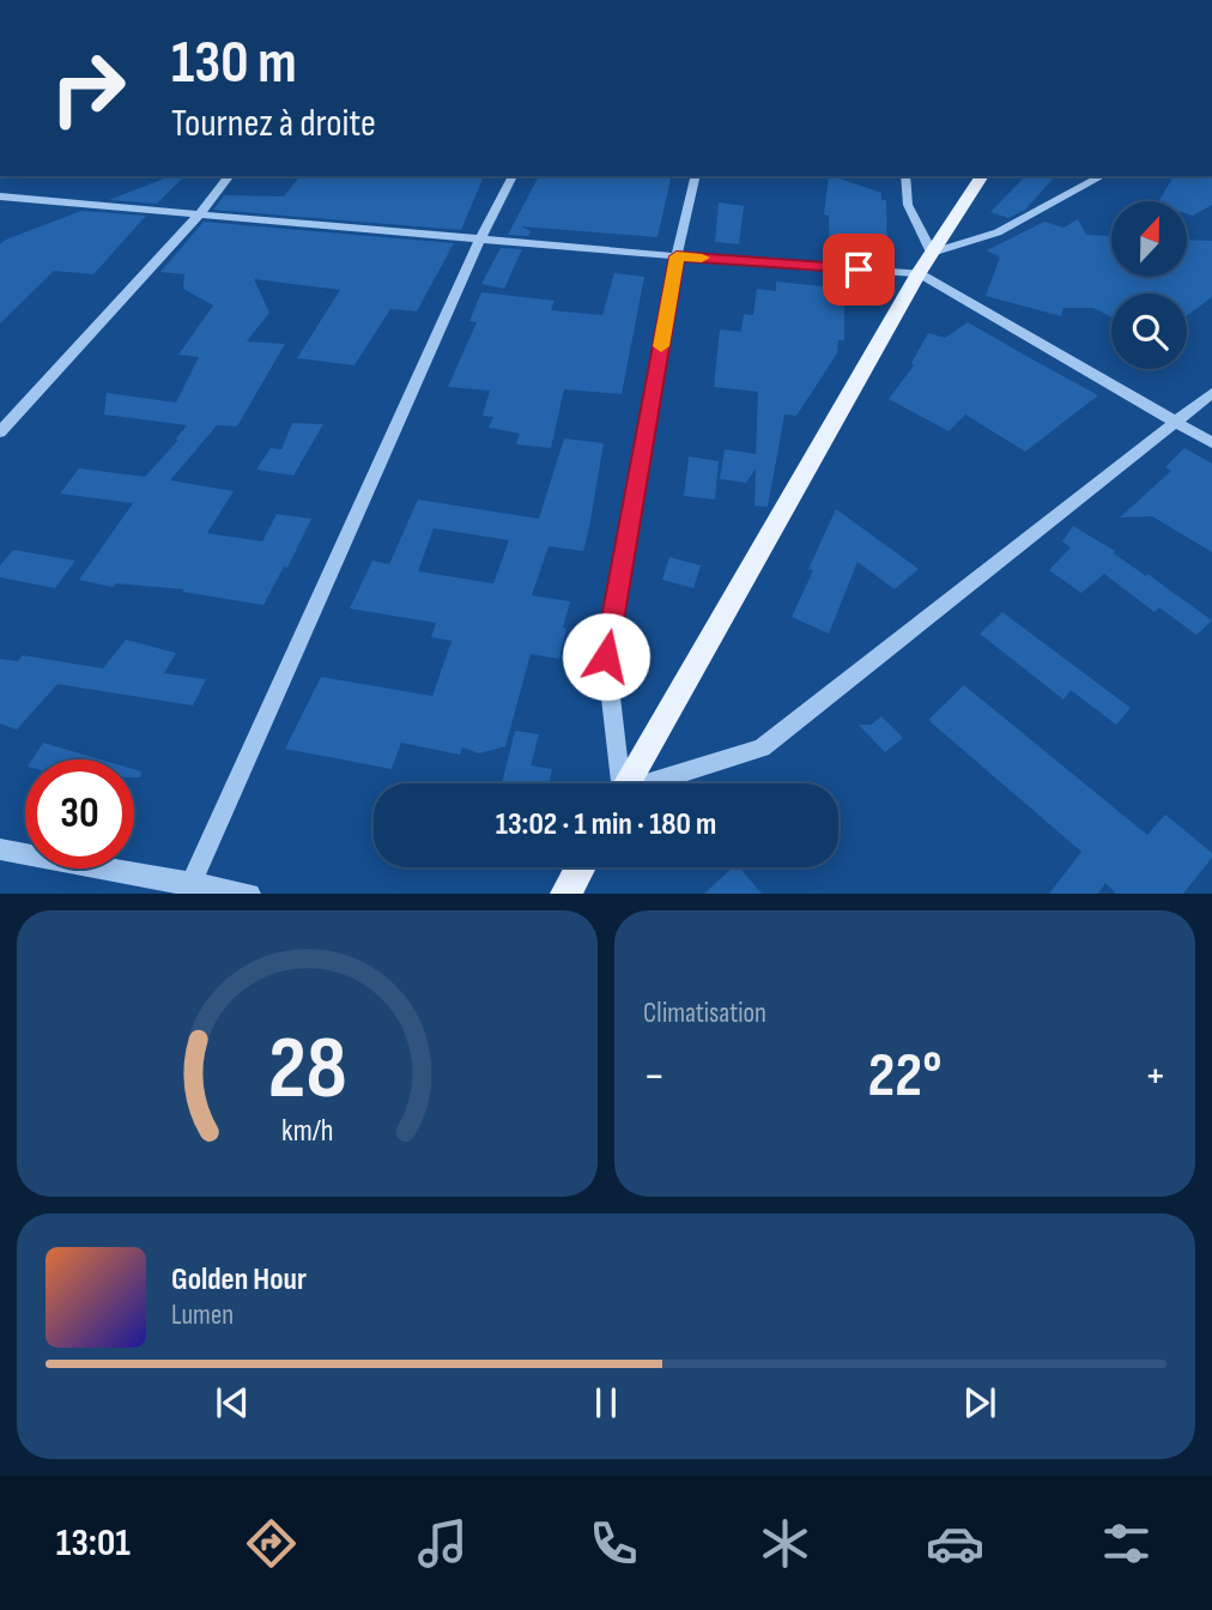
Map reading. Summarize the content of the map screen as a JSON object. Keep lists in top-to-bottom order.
{
  "north": "top",
  "page": {
    "turn": ["130 m", "Tournez à droite"],
    "limit": "30",
    "trip": "13:02 · 1 min · 180 m",
    "tile": "Climatisation",
    "heat": ["−", "22°", "+"],
    "song": ["Golden Hour", "Lumen"],
    "tabs": "13:01",
    "gauge": ["28", "km/h"]
  }
}
